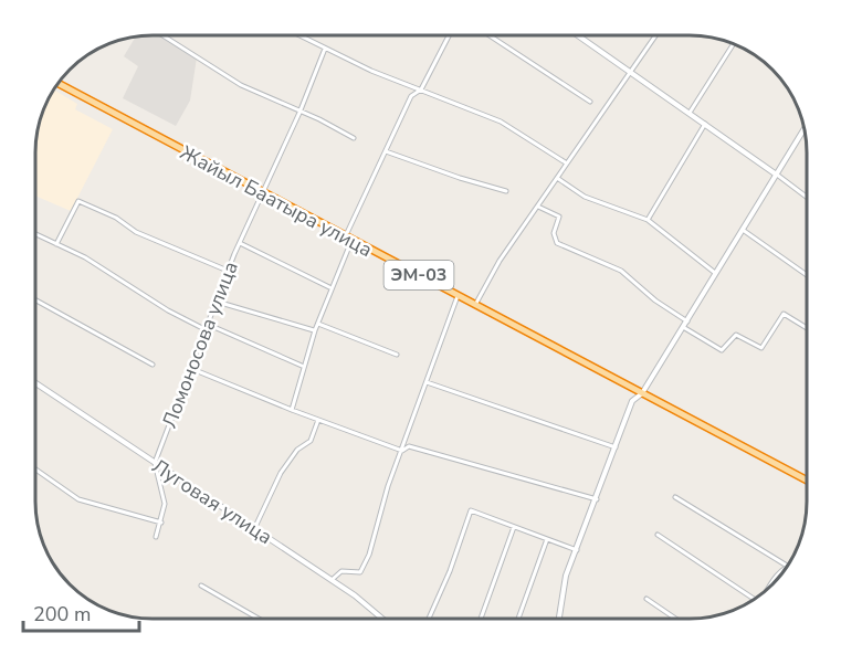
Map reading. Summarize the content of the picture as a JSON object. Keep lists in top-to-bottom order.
{
  "streets": {
    "highway": ["Жайыл Баатыра улица", "ЭМ-03"],
    "street": ["Ломоносова улица", "Луговая улица"]
  },
  "crossings": [
    ["Жайыл Баатыра улица", "ЭМ-03"],
    ["Жайыл Баатыра улица", "Ломоносова улица"],
    ["Ломоносова улица", "Луговая улица"]
  ],
  "scale_bar": "200 m"
}
